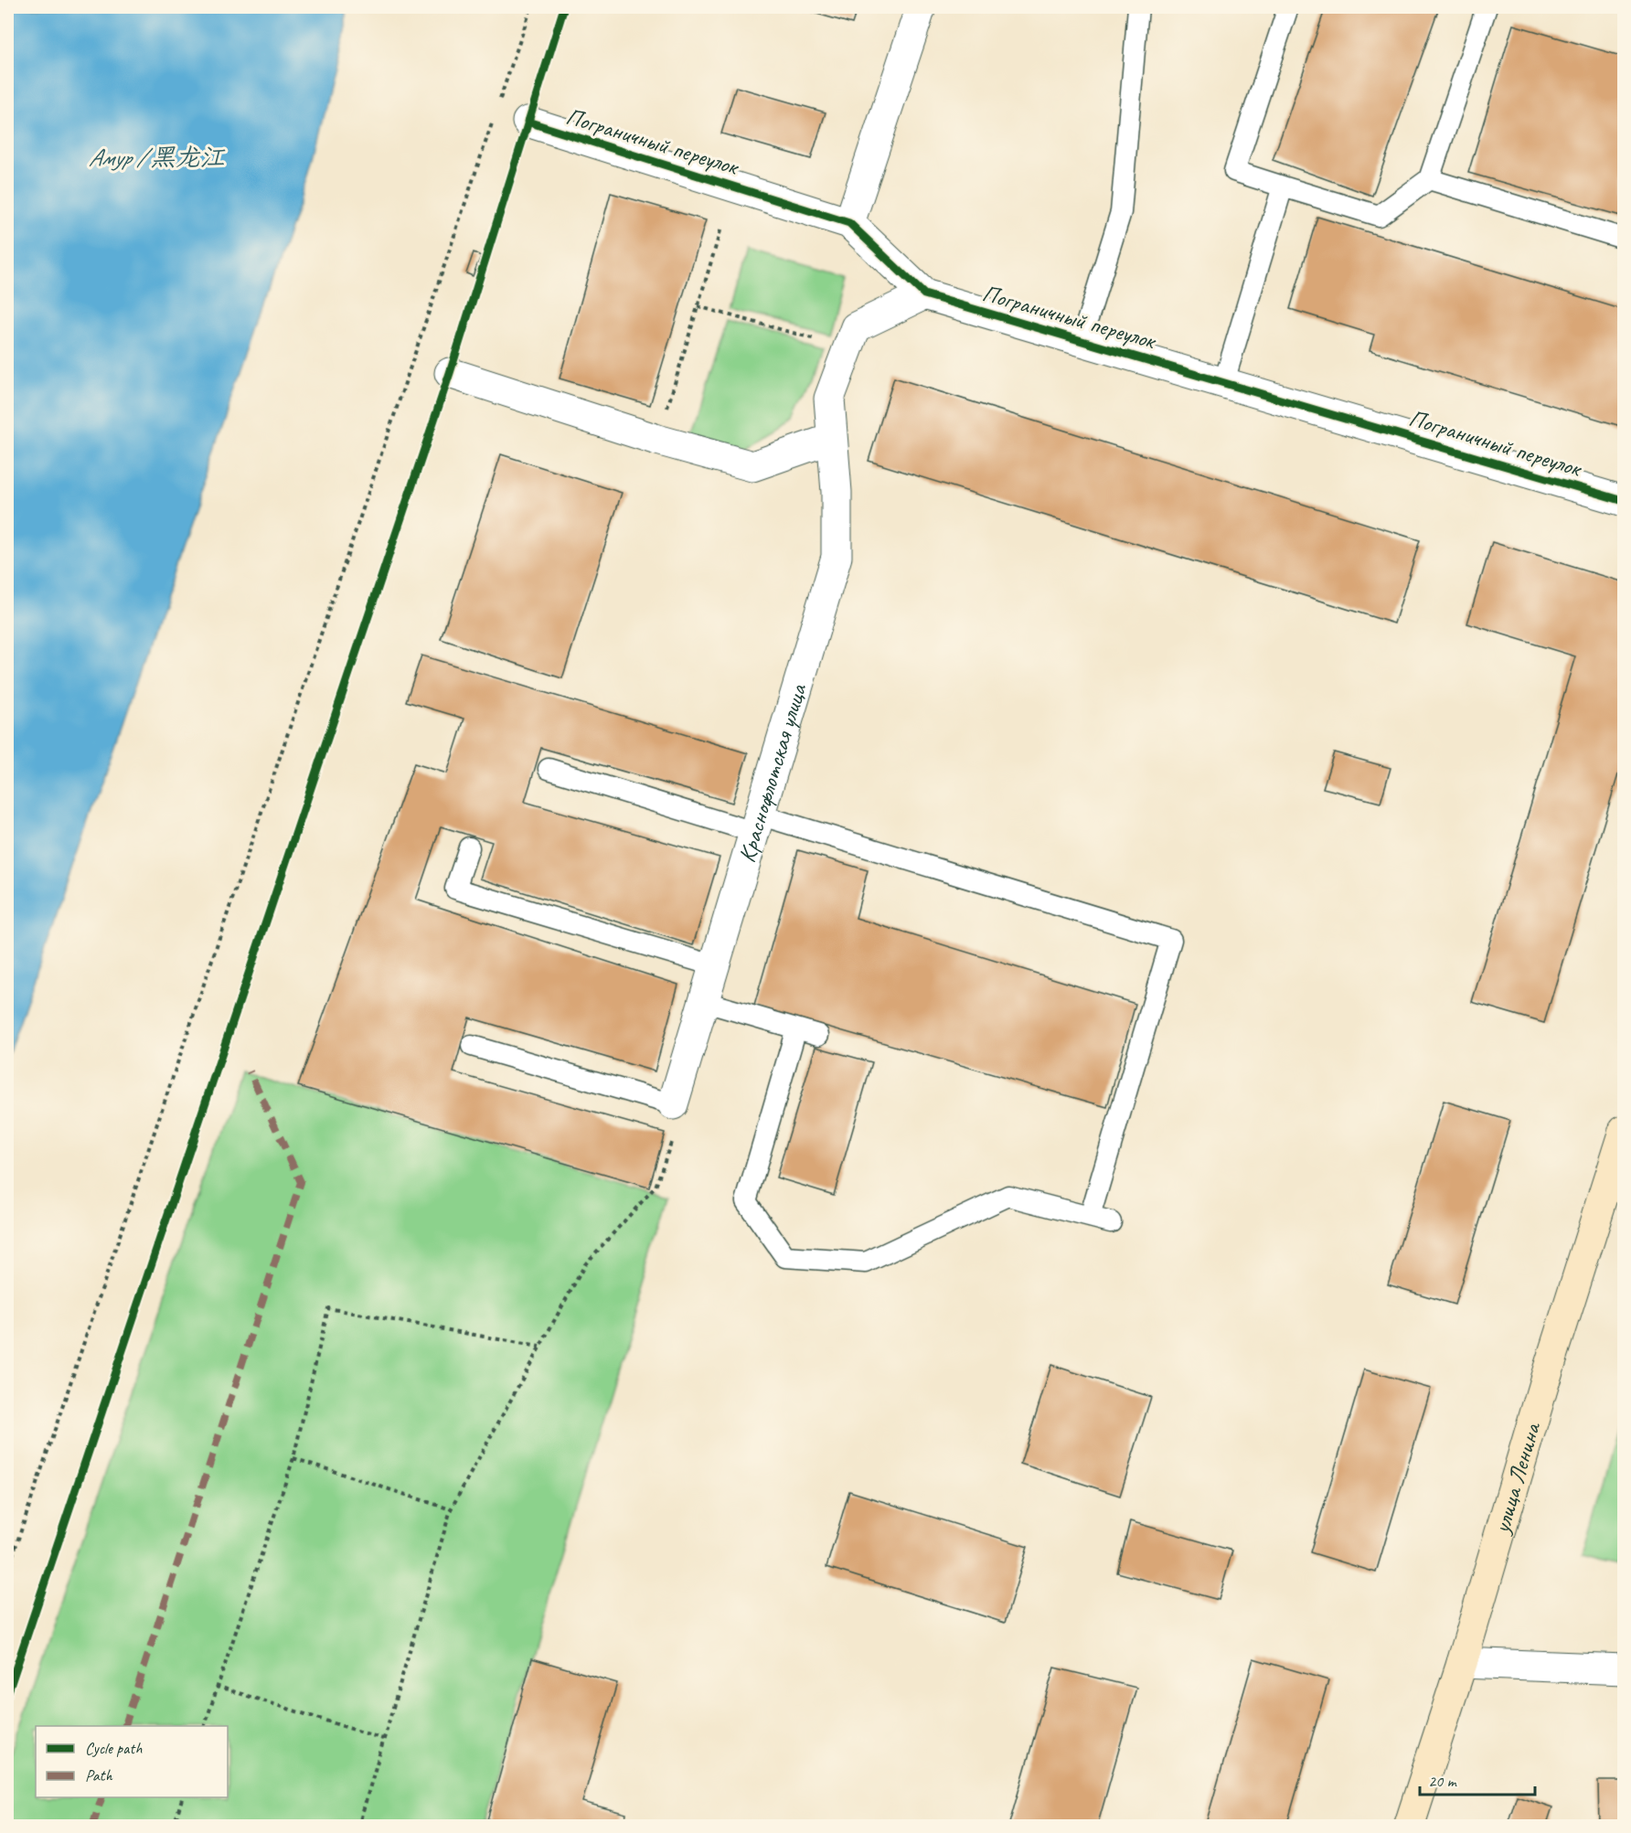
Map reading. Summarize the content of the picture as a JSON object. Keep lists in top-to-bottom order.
{
  "streets": {
    "main road": ["улица Ленина"],
    "street": ["Пограничный переулок", "Краснофлотская улица"]
  },
  "crossings": [
    ["Пограничный переулок", "Краснофлотская улица"]
  ],
  "water": ["Амур / 黑龙江"],
  "legend": ["Cycle path", "Path"],
  "scale_bar": "20 m"
}
